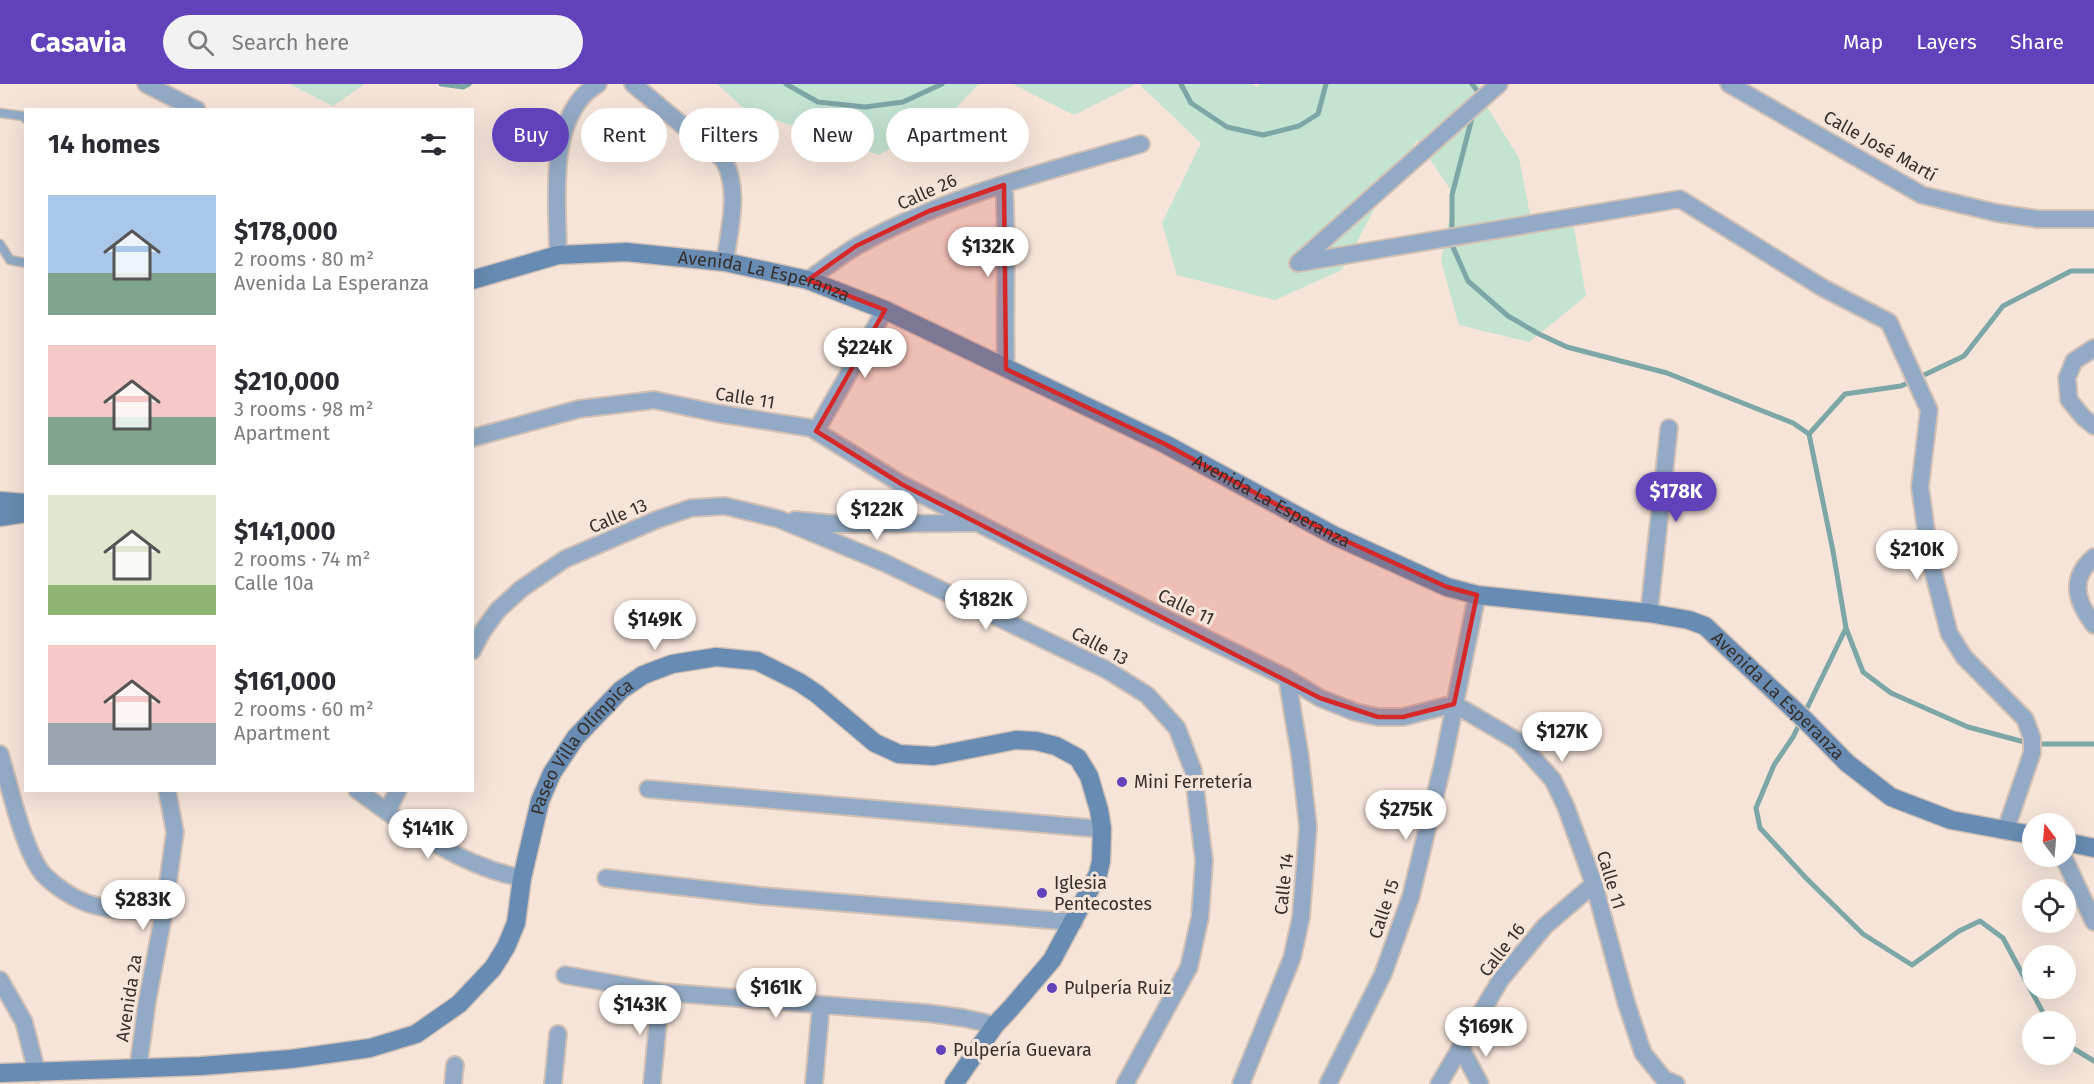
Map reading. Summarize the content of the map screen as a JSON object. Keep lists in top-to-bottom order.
{
  "streets": {
    "street": [
      "Calle José Martí",
      "Calle 26",
      "Avenida La Esperanza",
      "Calle 11",
      "Calle 13",
      "Paseo Villa Olímpica",
      "Calle 14",
      "Calle 15",
      "Calle 16",
      "Avenida 2a"
    ]
  },
  "crossings": [
    ["Calle 26", "Avenida La Esperanza"],
    ["Avenida La Esperanza", "Calle 15"],
    ["Calle 11", "Calle 14"],
    ["Calle 11", "Calle 15"],
    ["Calle 11", "Calle 16"],
    ["Paseo Villa Olímpica", "Avenida 2a"]
  ],
  "places": [
    "Mini Ferretería",
    "Iglesia Pentecostes",
    "Pulpería Ruiz",
    "Pulpería Guevara"
  ],
  "north": "top",
  "page": {
    "header": "Casavia",
    "search": "Search here",
    "nav": ["Map", "Layers", "Share"],
    "chip": [
      "Buy",
      "Rent",
      "Filters",
      "New",
      "Apartment"
    ],
    "heading": "14 homes",
    "list": [
      {
        "name": "$178,000",
        "note": "2 rooms · 80 m² · Avenida La Esperanza"
      },
      {
        "name": "$210,000",
        "note": "3 rooms · 98 m² · Apartment"
      },
      {
        "name": "$141,000",
        "note": "2 rooms · 74 m² · Calle 10a"
      },
      {
        "name": "$161,000",
        "note": "2 rooms · 60 m² · Apartment"
      }
    ],
    "price": [
      "$132K",
      "$224K",
      "$178K",
      "$122K",
      "$210K",
      "$182K",
      "$149K",
      "$127K",
      "$275K",
      "$141K",
      "$283K",
      "$161K",
      "$143K",
      "$169K"
    ],
    "map_buttons": ["+", "−"]
  }
}
